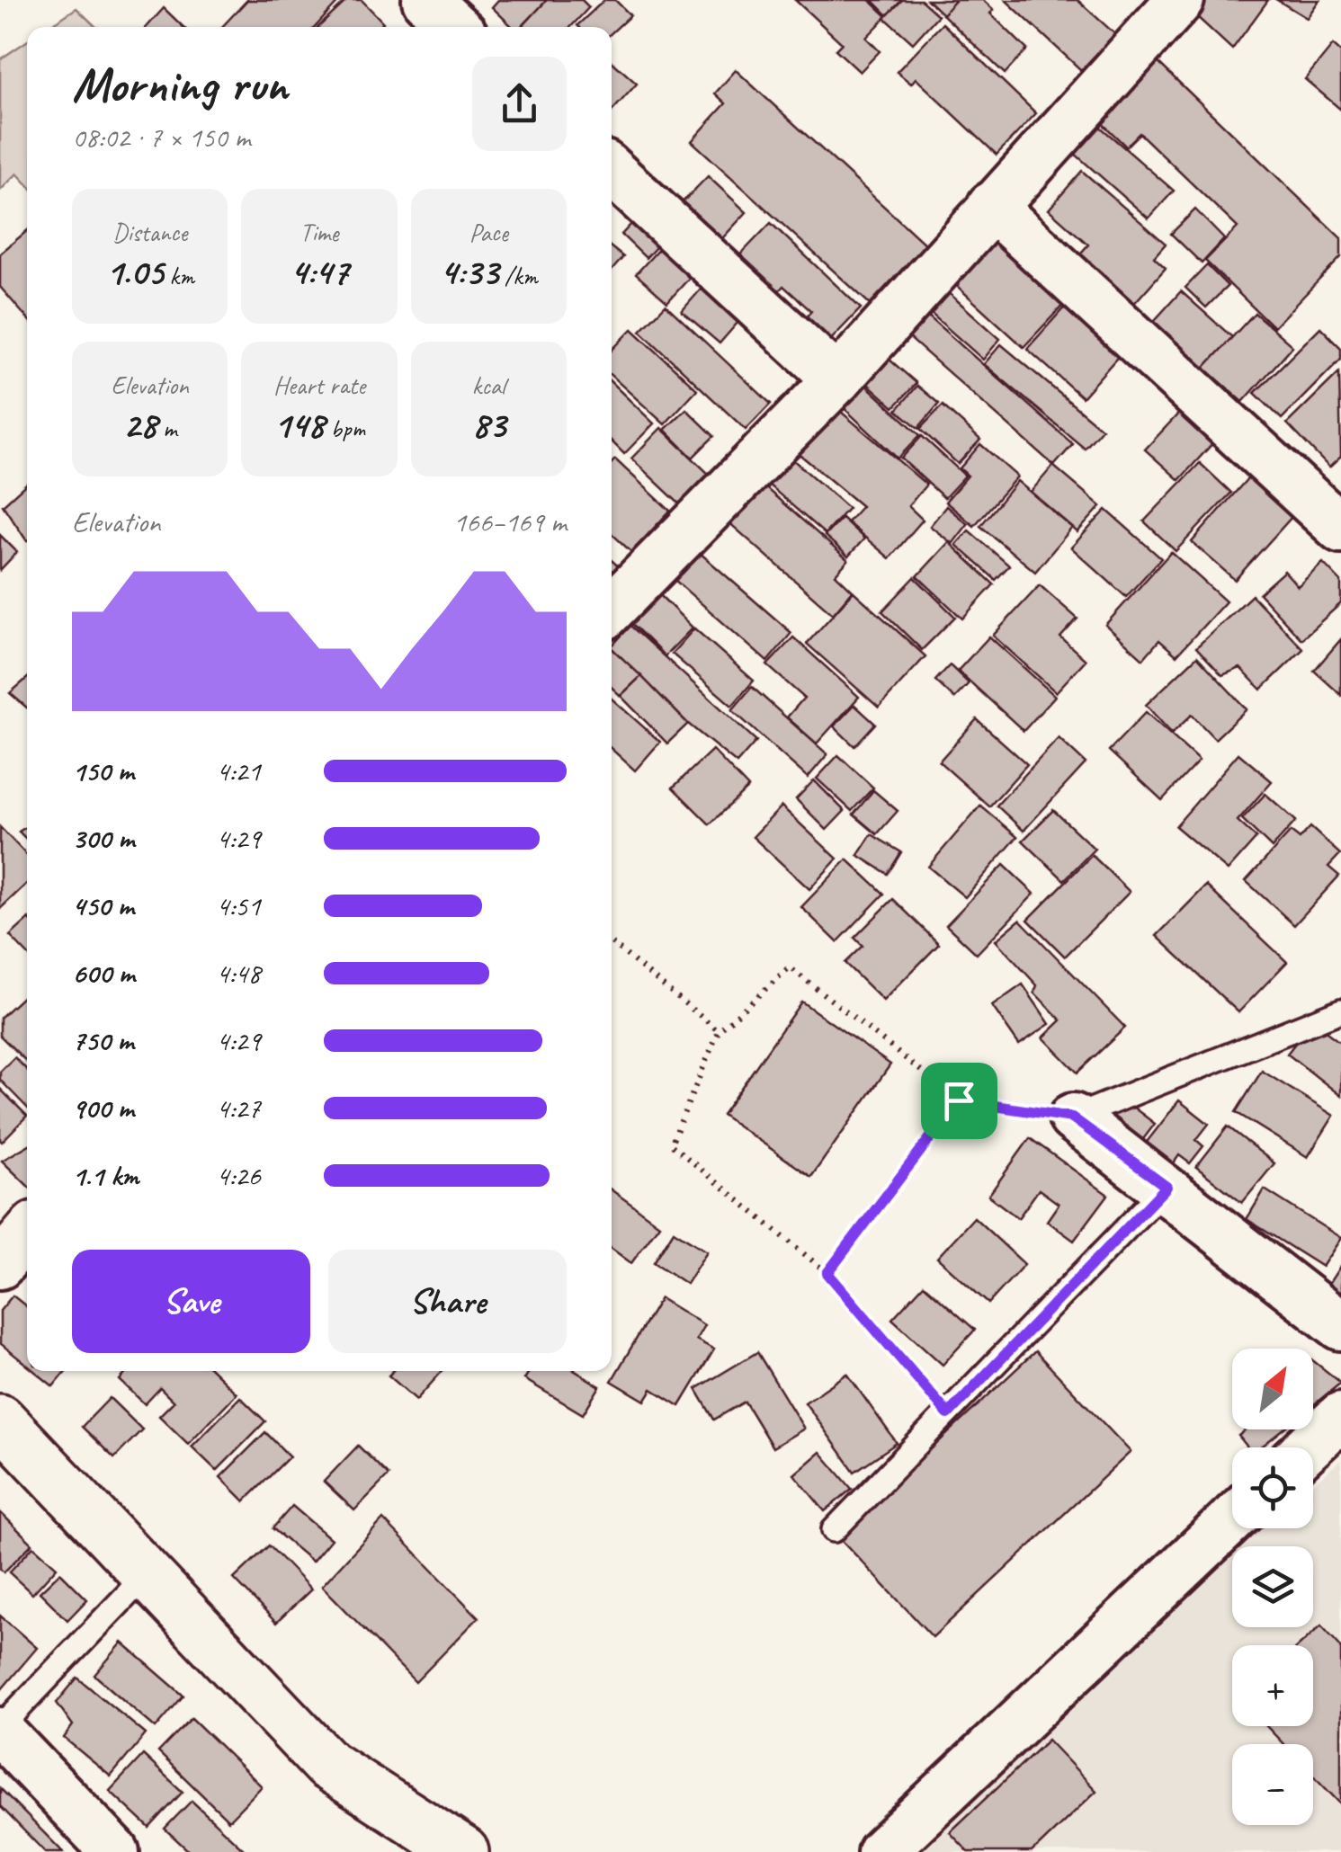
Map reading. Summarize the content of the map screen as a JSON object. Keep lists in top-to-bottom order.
{
  "north": "top right",
  "page": {
    "heading": ["Morning run", "08:02 · 7 × 150 m"],
    "stats": [
      ["Distance", "1.05 km"],
      ["Time", "4:47"],
      ["Pace", "4:33 /km"],
      ["Elevation", "28 m"],
      ["Heart rate", "148 bpm"],
      ["kcal", "83"]
    ],
    "chart": ["Elevation", "166–169 m"],
    "list": [
      {
        "name": "150 m",
        "note": "4:21"
      },
      {
        "name": "300 m",
        "note": "4:29"
      },
      {
        "name": "450 m",
        "note": "4:51"
      },
      {
        "name": "600 m",
        "note": "4:48"
      },
      {
        "name": "750 m",
        "note": "4:29"
      },
      {
        "name": "900 m",
        "note": "4:27"
      },
      {
        "name": "1.1 km",
        "note": "4:26"
      }
    ],
    "buttons": ["Save", "Share"],
    "map_buttons": ["+", "−"]
  }
}
